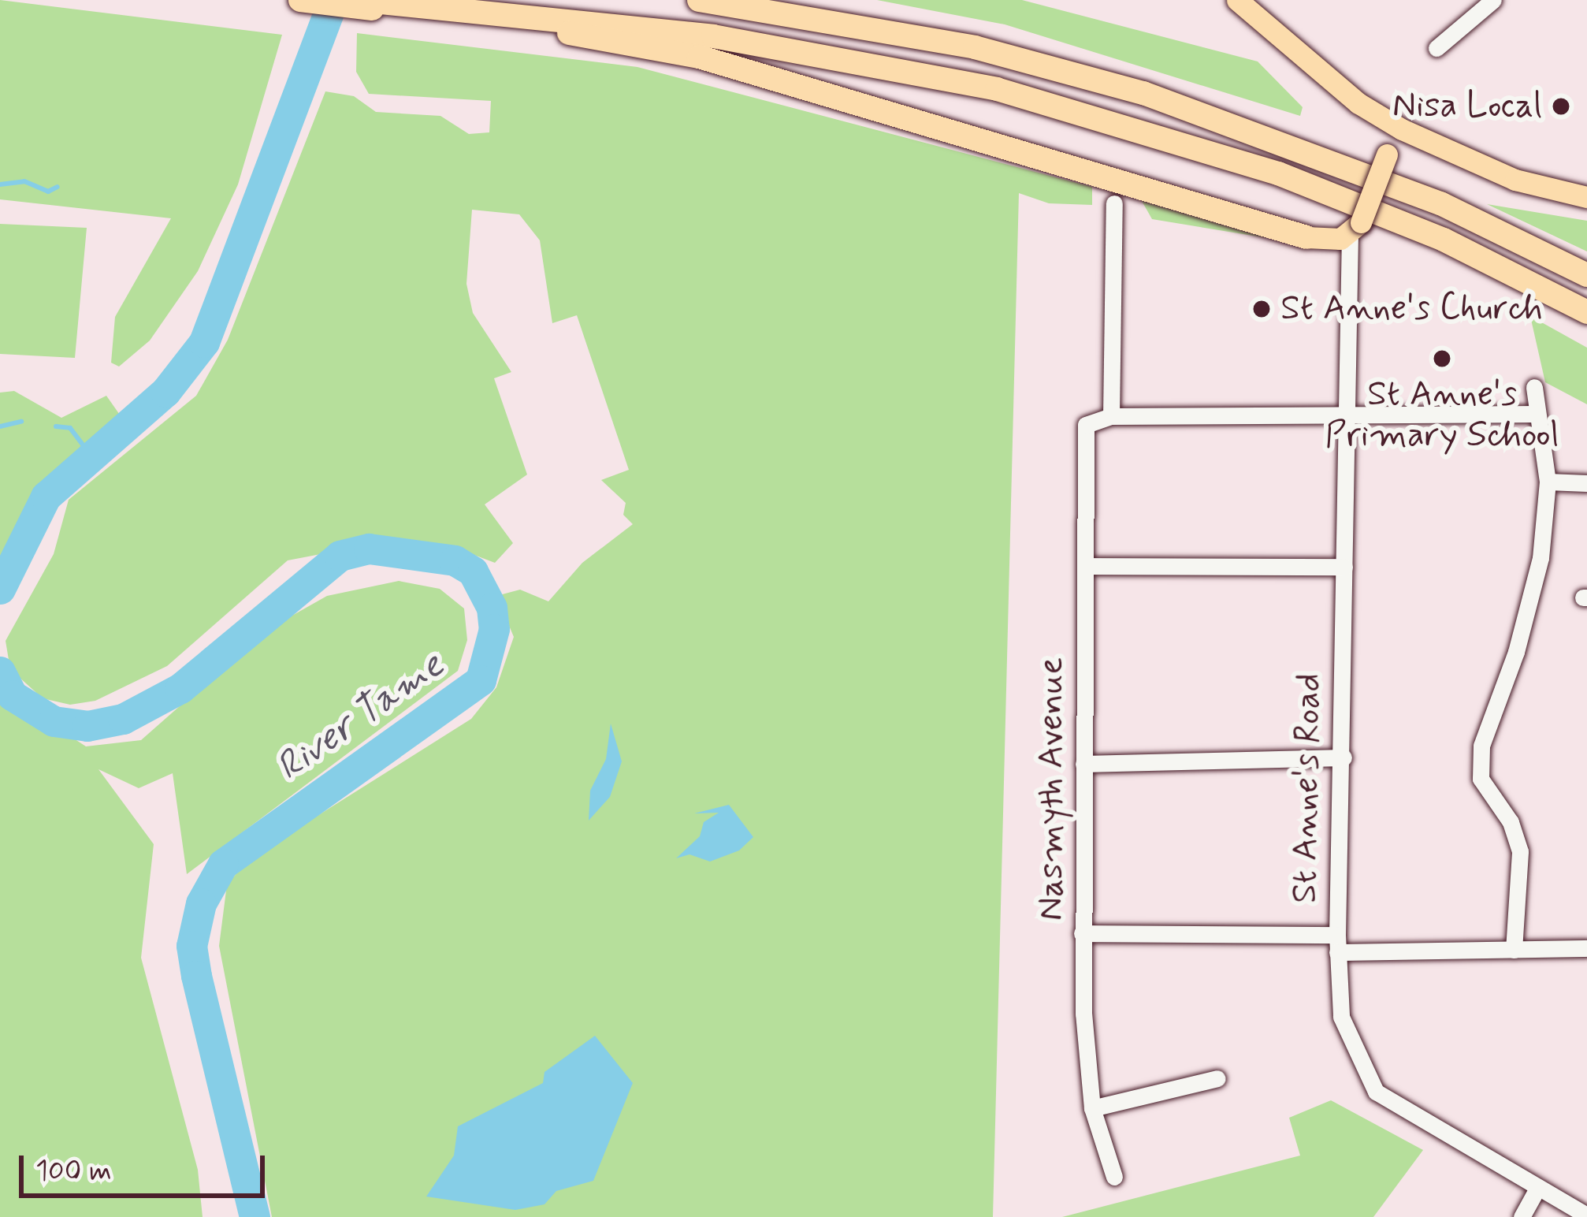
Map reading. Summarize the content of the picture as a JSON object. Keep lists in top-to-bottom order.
{
  "streets": {
    "main road": ["St Anne's Road"],
    "street": ["Nasmyth Avenue"]
  },
  "water": ["River Tame"],
  "places": ["Nisa Local", "St Anne's Church", "St Anne's Primary School"],
  "scale_bar": "100 m"
}
